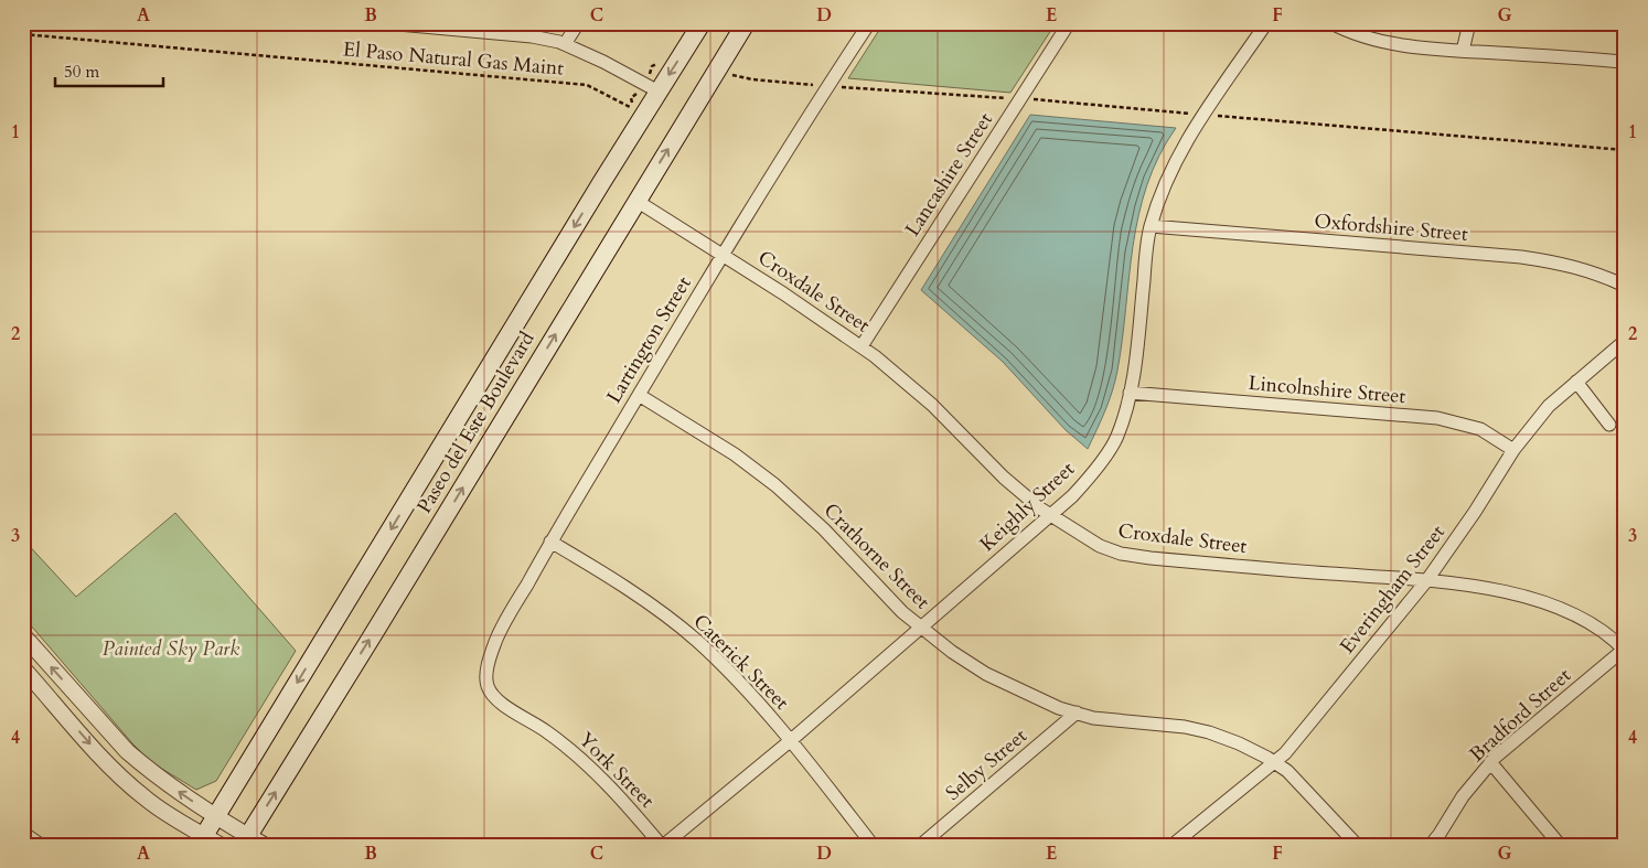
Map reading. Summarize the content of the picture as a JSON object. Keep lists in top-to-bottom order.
{
  "streets": {
    "main road": ["Paseo del Este Boulevard"],
    "street": [
      "Lancashire Street",
      "Oxfordshire Street",
      "Croxdale Street",
      "Lartington Street",
      "Lincolnshire Street",
      "Keighly Street",
      "Crathorne Street",
      "Everingham Street",
      "Caterick Street",
      "Bradford Street",
      "Selby Street",
      "York Street"
    ],
    "path": ["El Paso Natural Gas Maint"]
  },
  "crossings": [
    ["El Paso Natural Gas Maint", "Paseo del Este Boulevard"],
    ["Lancashire Street", "Croxdale Street"],
    ["Oxfordshire Street", "Keighly Street"],
    ["Croxdale Street", "Lartington Street"],
    ["Croxdale Street", "Paseo del Este Boulevard"],
    ["Croxdale Street", "Keighly Street"],
    ["Croxdale Street", "Everingham Street"],
    ["Croxdale Street", "Bradford Street"],
    ["Lartington Street", "Crathorne Street"],
    ["Lartington Street", "Caterick Street"],
    ["Lartington Street", "York Street"],
    ["Lincolnshire Street", "Keighly Street"],
    ["Lincolnshire Street", "Everingham Street"],
    ["Keighly Street", "Crathorne Street"],
    ["Keighly Street", "Caterick Street"],
    ["Keighly Street", "York Street"],
    ["Crathorne Street", "Everingham Street"],
    ["Crathorne Street", "Selby Street"]
  ],
  "parks": ["Painted Sky Park"],
  "scale_bar": "50 m",
  "grid": {
    "columns": [
      "A",
      "B",
      "C",
      "D",
      "E",
      "F",
      "G"
    ],
    "rows": [
      "1",
      "2",
      "3",
      "4"
    ]
  }
}
